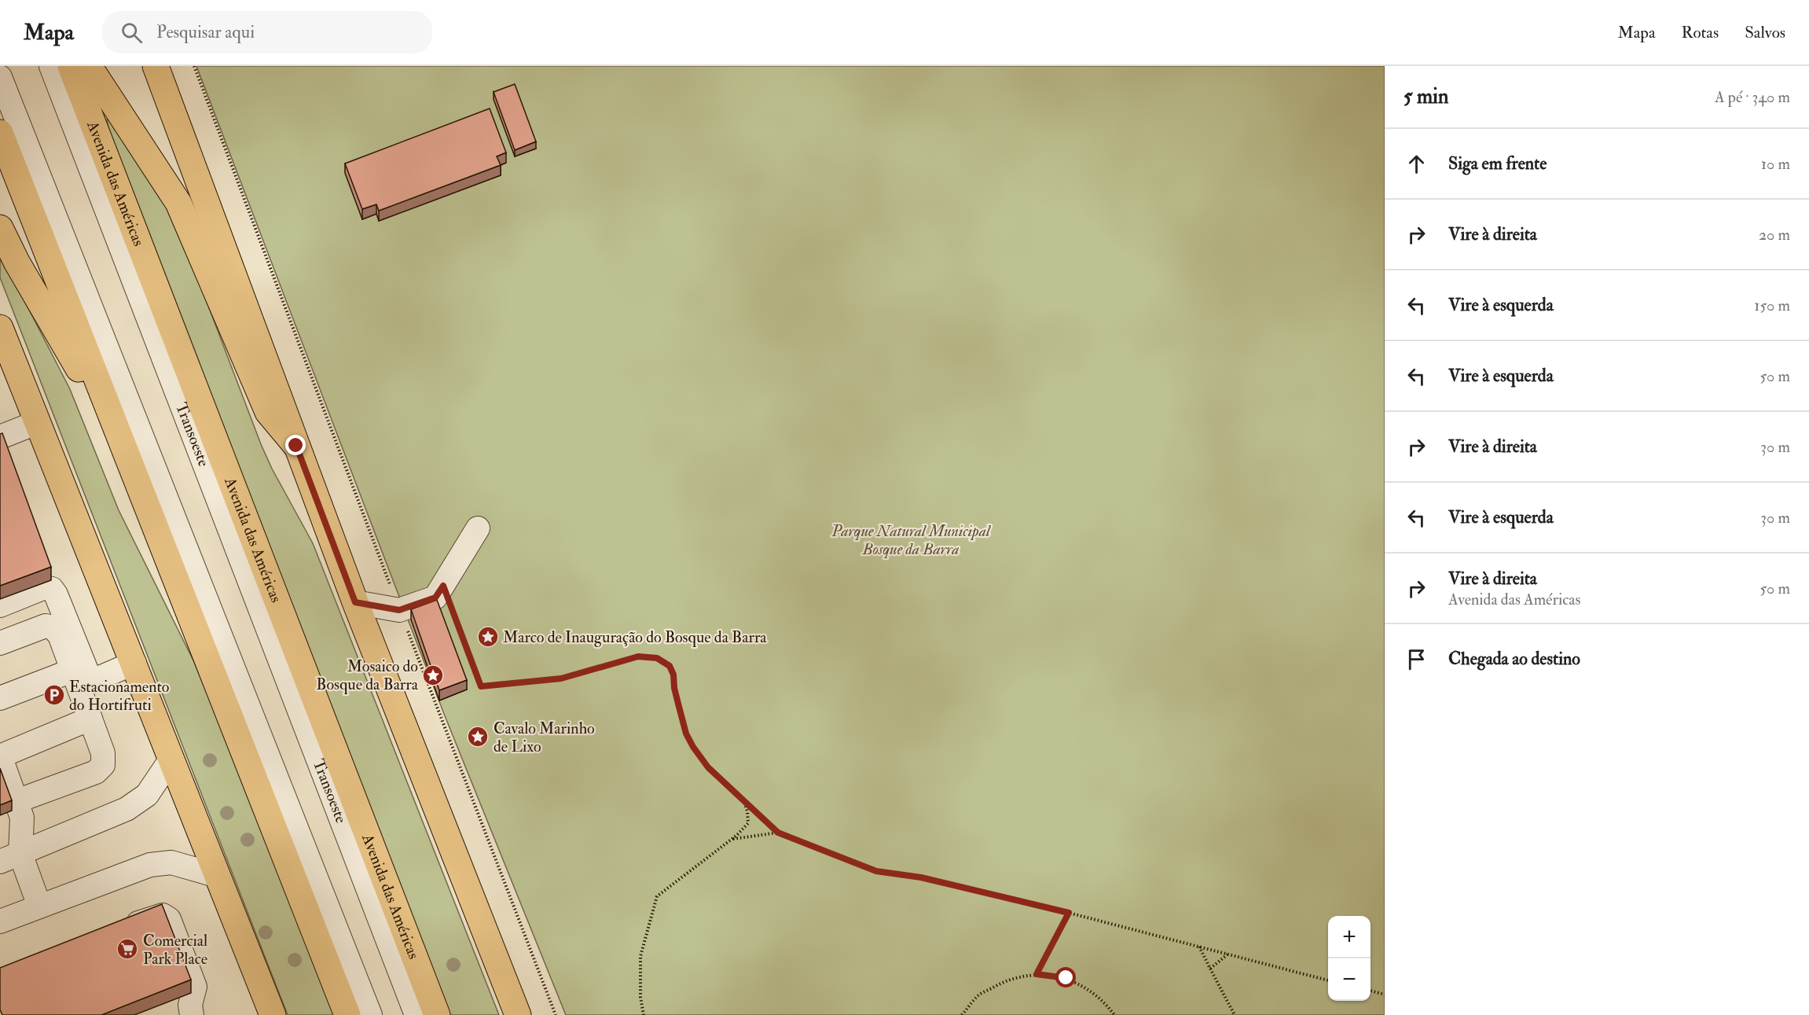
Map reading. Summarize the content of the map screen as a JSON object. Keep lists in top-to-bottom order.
{
  "streets": {
    "main road": ["Avenida das Américas"],
    "street": ["Transoeste"]
  },
  "parks": ["Parque Natural Municipal Bosque da Barra"],
  "places": {
    "place": ["Marco de Inauguração do Bosque da Barra", "Mosaico do Bosque da Barra", "Cavalo Marinho de Lixo"],
    "parking": ["Estacionamento do Hortifruti"],
    "supermarket": ["Comercial Park Place"]
  },
  "page": {
    "header": "Mapa",
    "search": "Pesquisar aqui",
    "nav": ["Mapa", "Rotas", "Salvos"],
    "heading": ["5 min", "A pé · 340 m"],
    "list": [
      ["Siga em frente", "10 m"],
      ["Vire à direita", "20 m"],
      ["Vire à esquerda", "150 m"],
      ["Vire à esquerda", "50 m"],
      ["Vire à direita", "30 m"],
      ["Vire à esquerda", "30 m"],
      ["Vire à direita", "Avenida das Américas", "50 m"],
      "Chegada ao destino"
    ],
    "map_buttons": ["+", "−"]
  }
}
